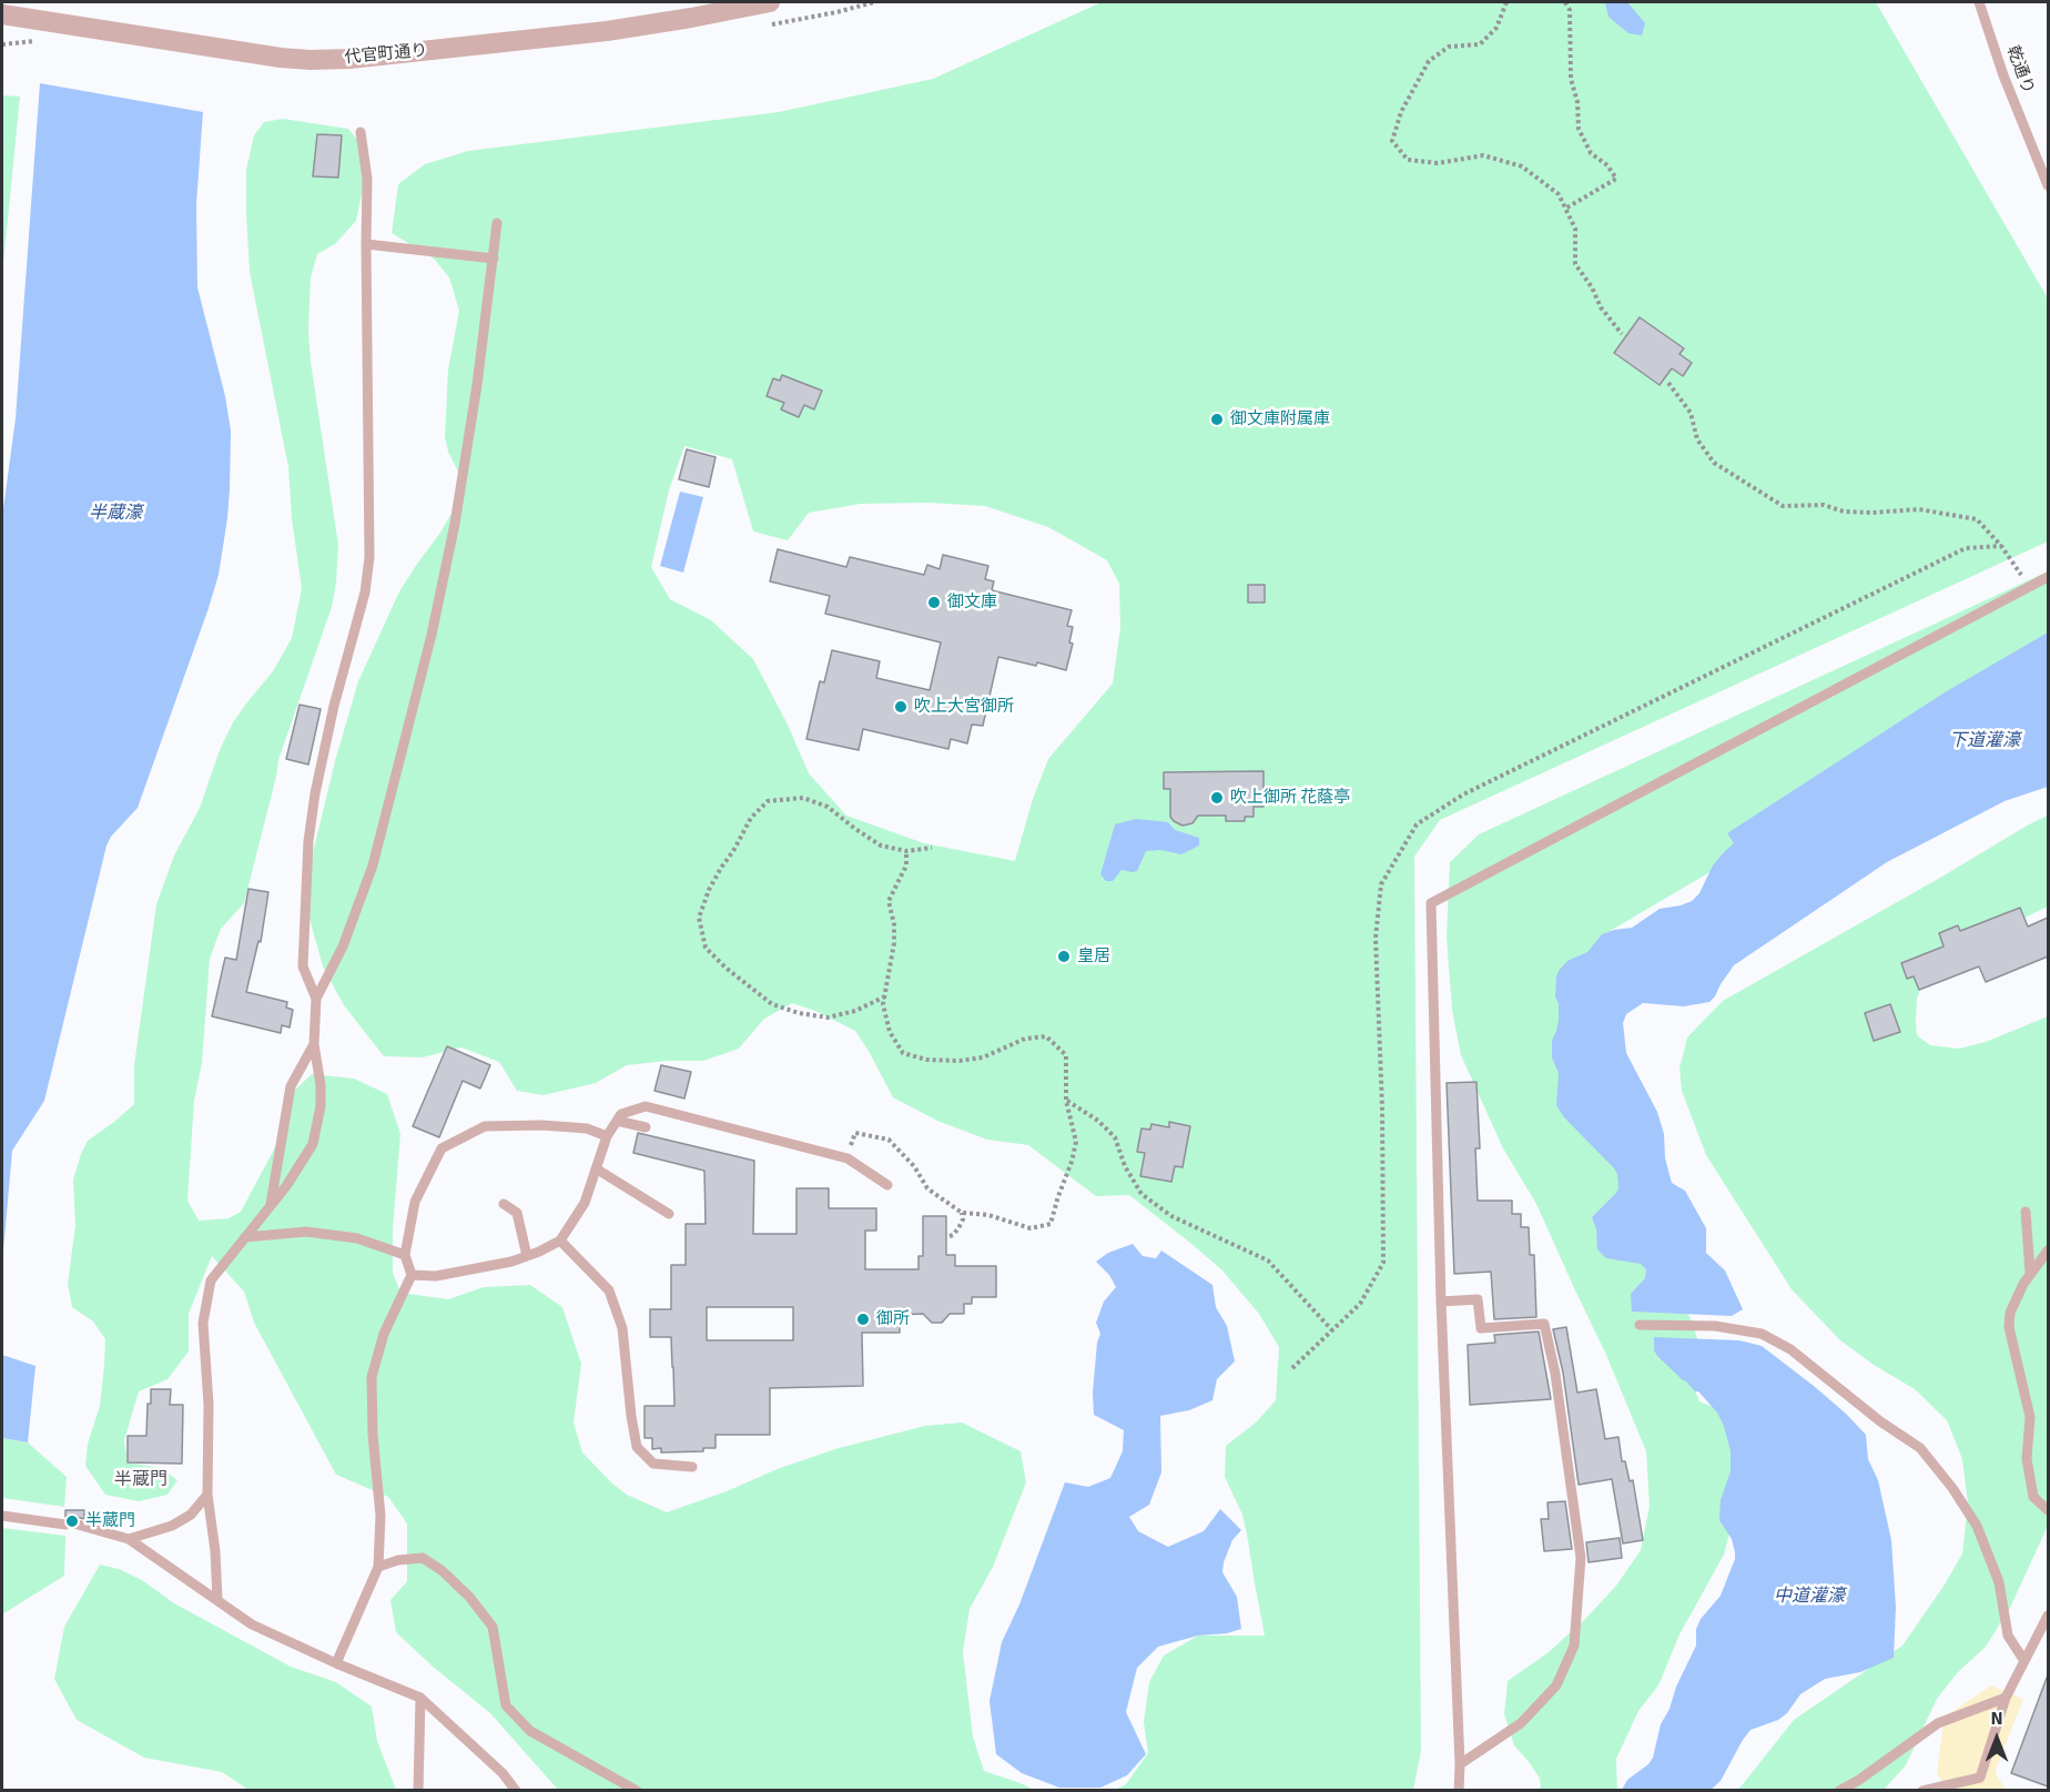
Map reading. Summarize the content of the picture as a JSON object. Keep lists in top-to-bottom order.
{
  "streets": {
    "street": ["代官町通り"],
    "lane": ["乾通り"]
  },
  "districts": ["半蔵門"],
  "water": ["半蔵濠", "下道灌濠", "中道灌濠"],
  "places": [
    "御文庫附属庫",
    "御文庫",
    "吹上大宮御所",
    "吹上御所 花蔭亭",
    "皇居",
    "御所",
    "半蔵門"
  ],
  "north": "top"
}
